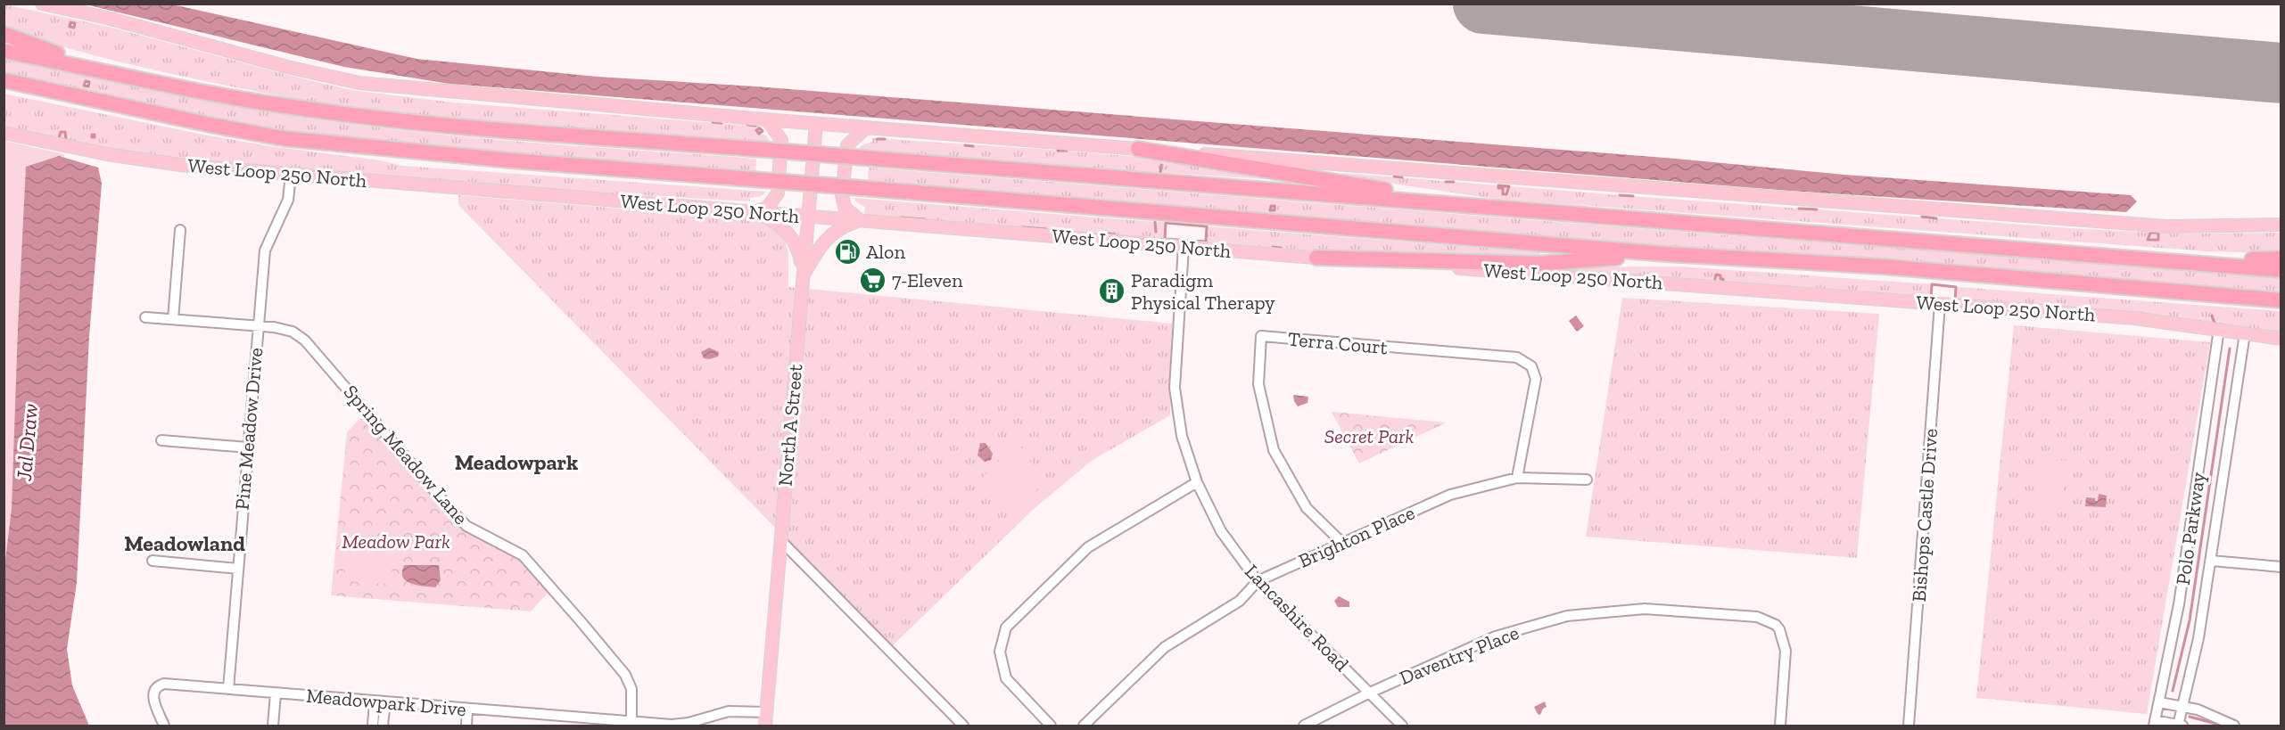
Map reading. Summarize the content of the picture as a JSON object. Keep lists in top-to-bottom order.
{
  "streets": {
    "main road": ["West Loop 250 North", "North A Street"],
    "street": [
      "Terra Court",
      "Pine Meadow Drive",
      "Spring Meadow Lane",
      "Bishops Castle Drive",
      "Polo Parkway",
      "Brighton Place",
      "Lancashire Road",
      "Daventry Place",
      "Meadowpark Drive"
    ]
  },
  "crossings": [
    ["West Loop 250 North", "North A Street"],
    ["West Loop 250 North", "Pine Meadow Drive"],
    ["West Loop 250 North", "Bishops Castle Drive"],
    ["West Loop 250 North", "Polo Parkway"],
    ["West Loop 250 North", "Lancashire Road"],
    ["Terra Court", "Brighton Place"],
    ["North A Street", "Meadowpark Drive"],
    ["Pine Meadow Drive", "Spring Meadow Lane"],
    ["Pine Meadow Drive", "Meadowpark Drive"],
    ["Spring Meadow Lane", "Meadowpark Drive"],
    ["Brighton Place", "Lancashire Road"],
    ["Lancashire Road", "Daventry Place"]
  ],
  "districts": ["Meadowpark", "Meadowland"],
  "water": ["Jal Draw"],
  "parks": ["Secret Park", "Meadow Park"],
  "places": {
    "fuel station": ["Alon"],
    "supermarket": ["7-Eleven"],
    "building": ["Paradigm Physical Therapy"]
  }
}
